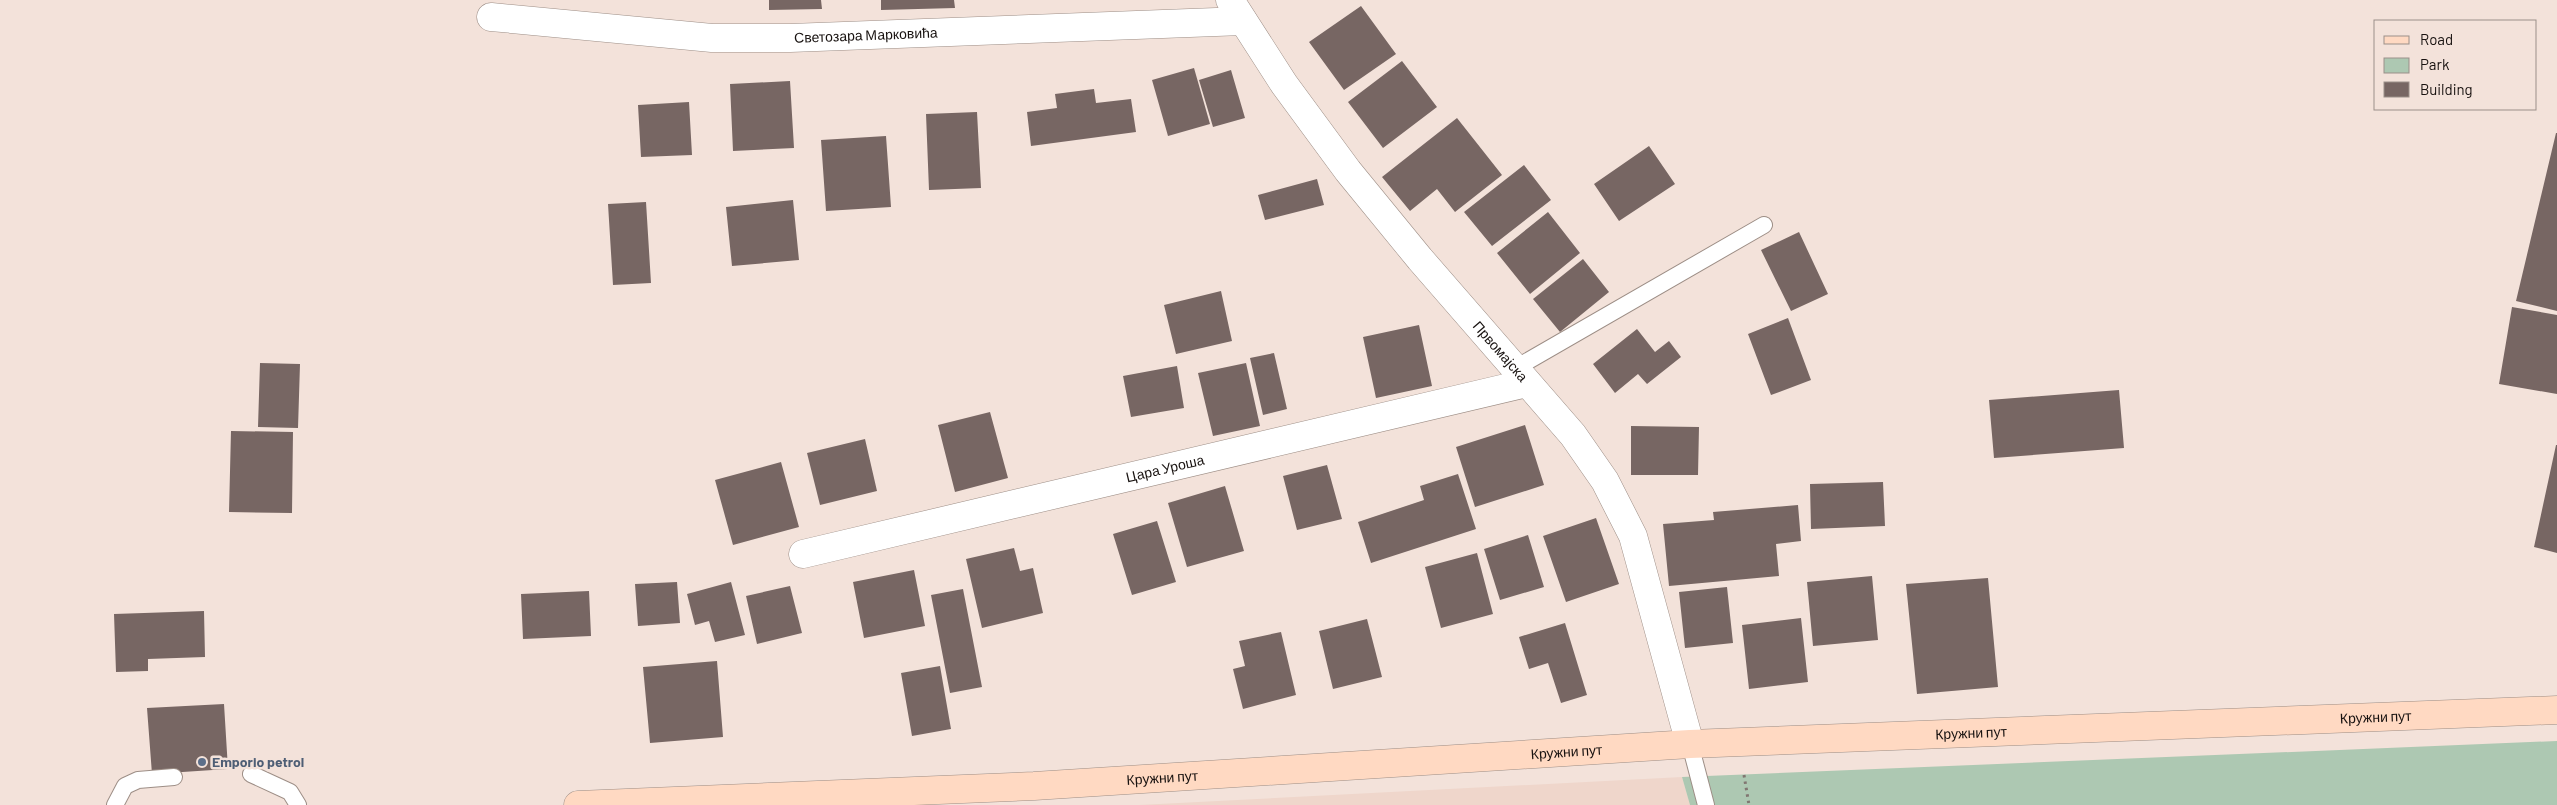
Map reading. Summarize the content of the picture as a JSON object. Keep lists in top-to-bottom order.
{
  "streets": {
    "main road": ["Кружни пут"],
    "street": ["Светозара Марковића", "Првомајска", "Цара Уроша"]
  },
  "crossings": [
    ["Светозара Марковића", "Првомајска"],
    ["Првомајска", "Цара Уроша"],
    ["Првомајска", "Кружни пут"]
  ],
  "places": ["Emporio petrol"],
  "legend": ["Road", "Park", "Building"]
}
